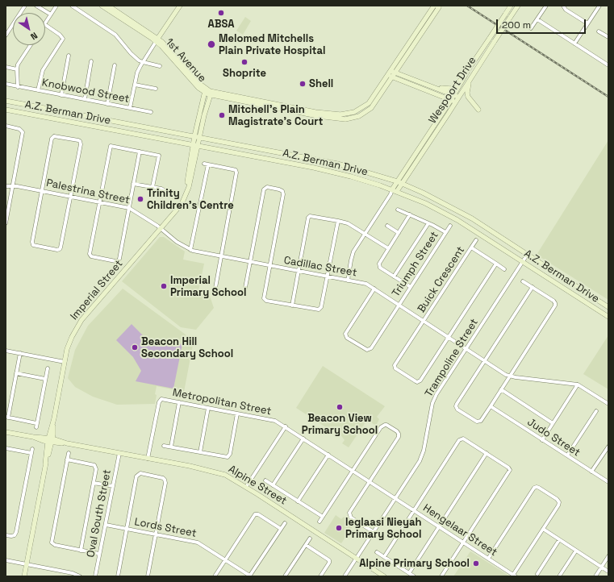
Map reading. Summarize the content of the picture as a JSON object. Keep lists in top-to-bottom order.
{
  "streets": {
    "main road": [
      "1st Avenue",
      "Wespoort Drive",
      "A.Z. Berman Drive",
      "Imperial Street",
      "Alpine Street"
    ],
    "street": [
      "Knobwood Street",
      "Palestrina Street",
      "Triumph Street",
      "Cadillac Street",
      "Buick Crescent",
      "Trampoline Street",
      "Metropolitan Street",
      "Judo Street",
      "Oval South Street",
      "Lords Street",
      "Hengelaar Street"
    ]
  },
  "crossings": [
    ["Wespoort Drive", "A.Z. Berman Drive"],
    ["A.Z. Berman Drive", "Imperial Street"],
    ["A.Z. Berman Drive", "Trampoline Street"],
    ["Palestrina Street", "Cadillac Street"],
    ["Palestrina Street", "Imperial Street"],
    ["Triumph Street", "Cadillac Street"],
    ["Cadillac Street", "Buick Crescent"],
    ["Cadillac Street", "Imperial Street"],
    ["Cadillac Street", "Trampoline Street"],
    ["Imperial Street", "Alpine Street"],
    ["Trampoline Street", "Metropolitan Street"],
    ["Trampoline Street", "Alpine Street"],
    ["Trampoline Street", "Hengelaar Street"],
    ["Metropolitan Street", "Alpine Street"],
    ["Metropolitan Street", "Hengelaar Street"],
    ["Alpine Street", "Oval South Street"],
    ["Oval South Street", "Lords Street"]
  ],
  "places": [
    "ABSA",
    "Melomed Mitchells Plain Private Hospital",
    "Shoprite",
    "Shell",
    "Mitchell's Plain Magistrate's Court",
    "Trinity Children's Centre",
    "Imperial Primary School",
    "Beacon Hill Secondary School",
    "Beacon View Primary School",
    "Ieglaasi Nieyah Primary School",
    "Alpine Primary School"
  ],
  "scale_bar": "200 m",
  "north": "bottom right"
}
